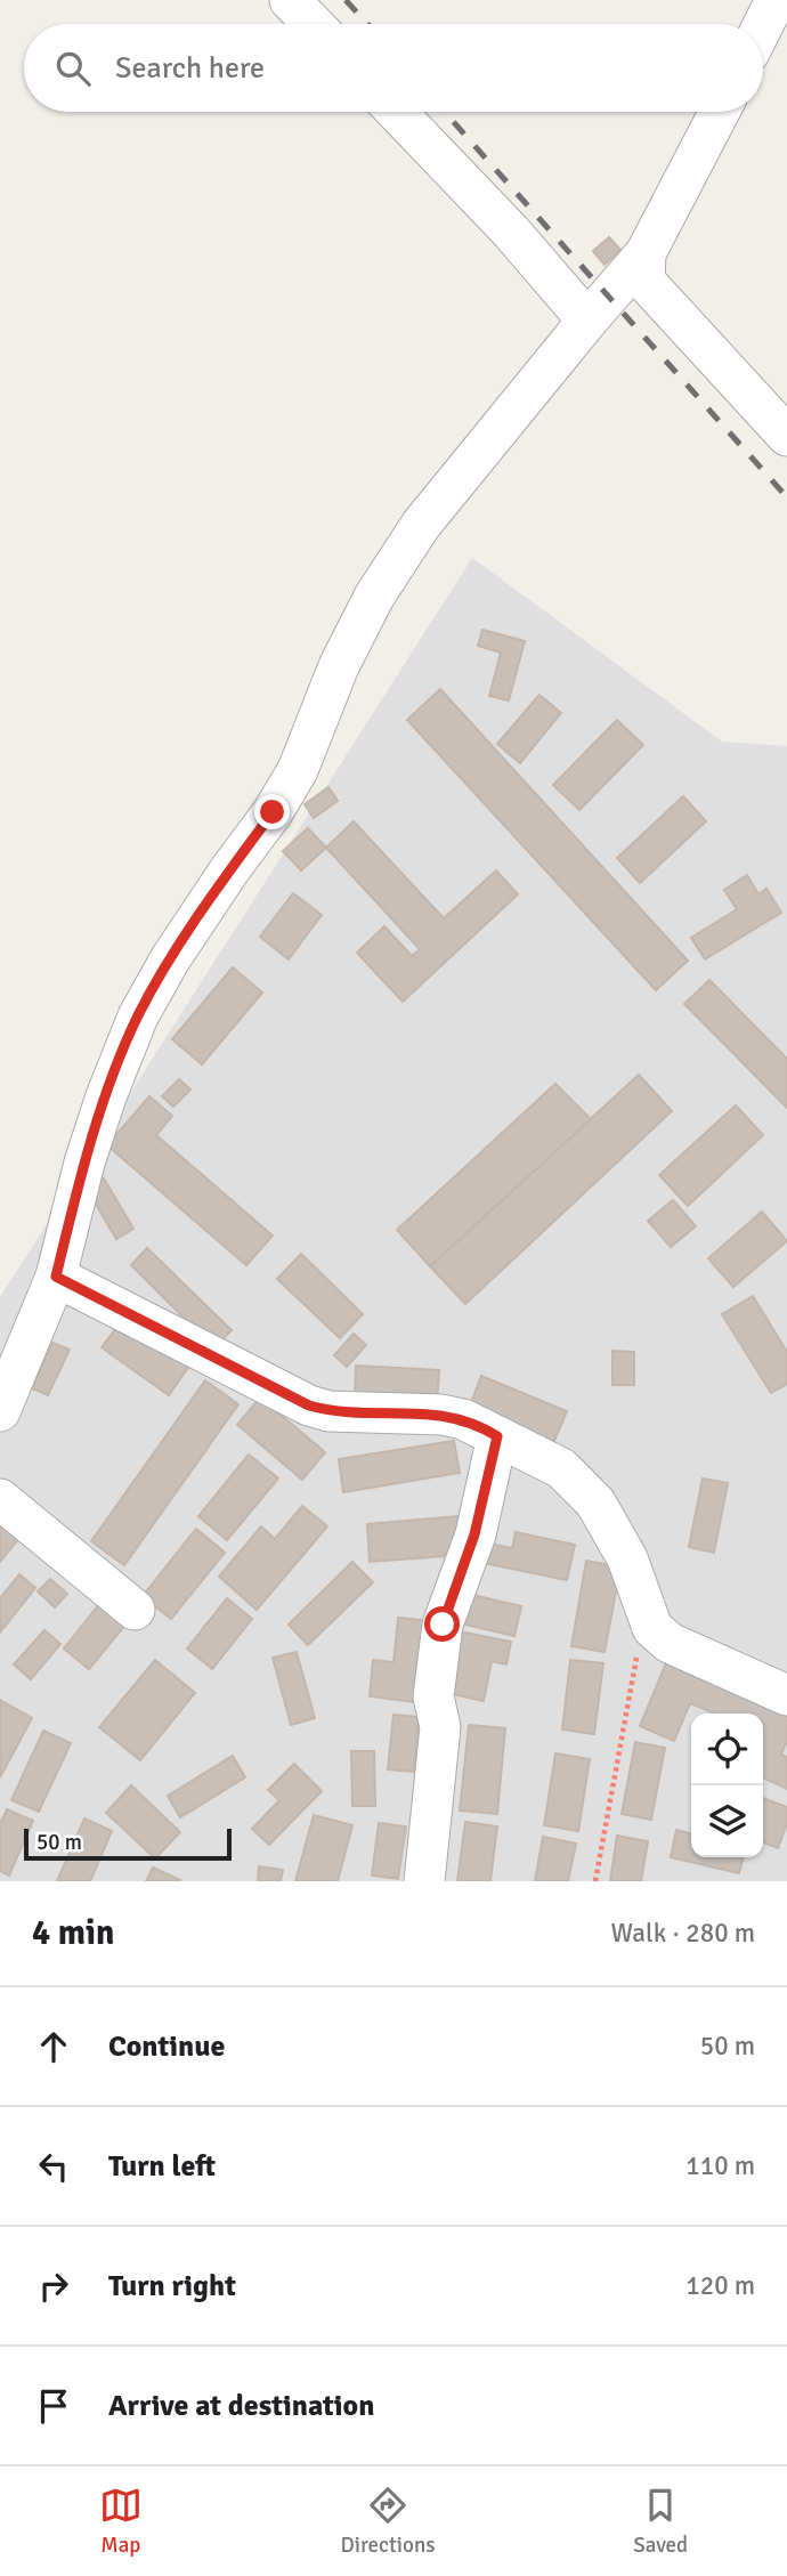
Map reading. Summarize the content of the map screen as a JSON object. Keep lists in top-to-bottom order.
{
  "scale_bar": "50 m",
  "page": {
    "search": "Search here",
    "scale": "50 m",
    "heading": ["4 min", "Walk · 280 m"],
    "list": [
      ["Continue", "50 m"],
      ["Turn left", "110 m"],
      ["Turn right", "120 m"],
      "Arrive at destination"
    ],
    "nav": ["Map", "Directions", "Saved"]
  }
}
